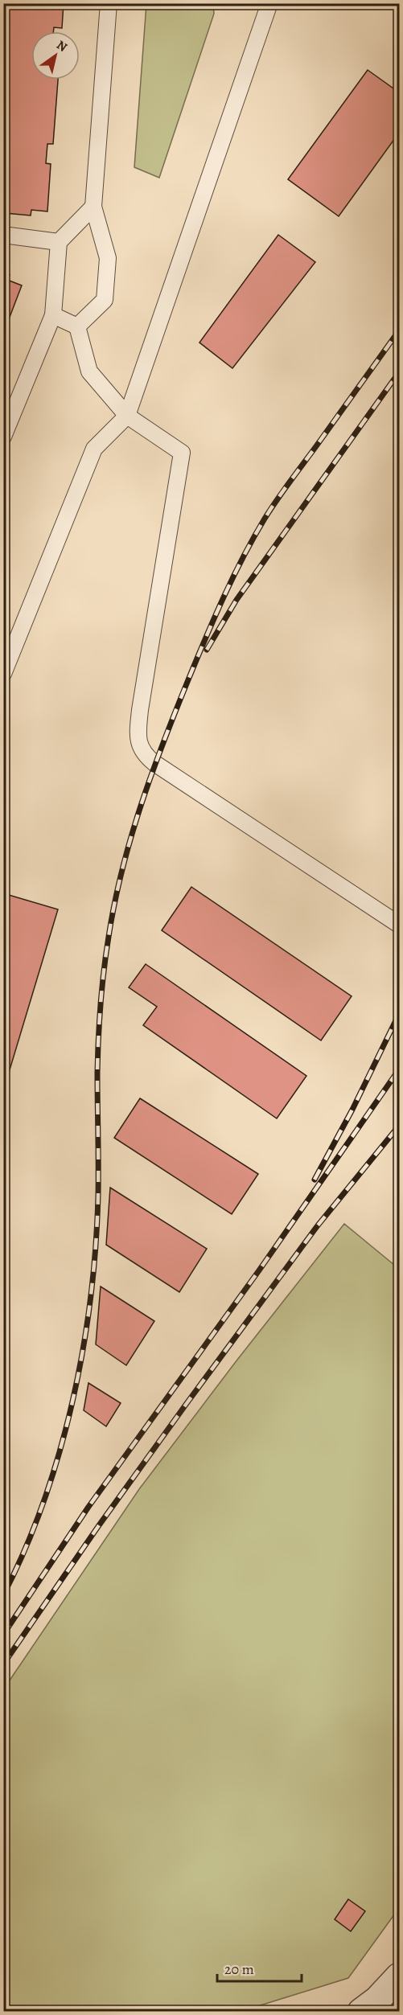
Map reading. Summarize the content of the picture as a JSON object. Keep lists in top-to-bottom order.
{
  "scale_bar": "20 m",
  "north": "top right"
}
